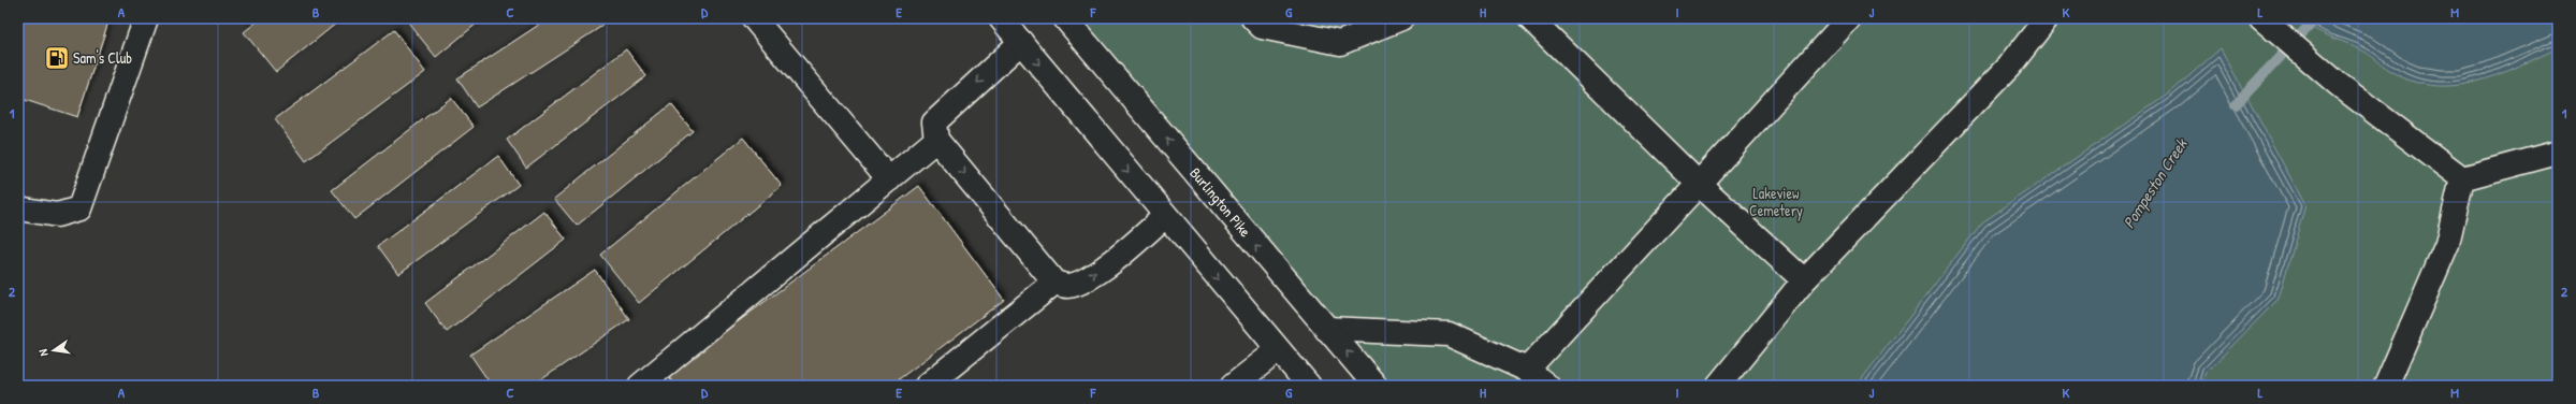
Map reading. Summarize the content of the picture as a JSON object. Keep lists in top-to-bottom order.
{
  "streets": {
    "main road": ["Burlington Pike"]
  },
  "water": ["Pompeston Creek"],
  "parks": ["Lakeview Cemetery"],
  "places": {
    "fuel station": ["Sam's Club"]
  },
  "north": "left",
  "grid": {
    "columns": [
      "A",
      "B",
      "C",
      "D",
      "E",
      "F",
      "G",
      "H",
      "I",
      "J",
      "K",
      "L",
      "M"
    ],
    "rows": ["1", "2"]
  }
}
